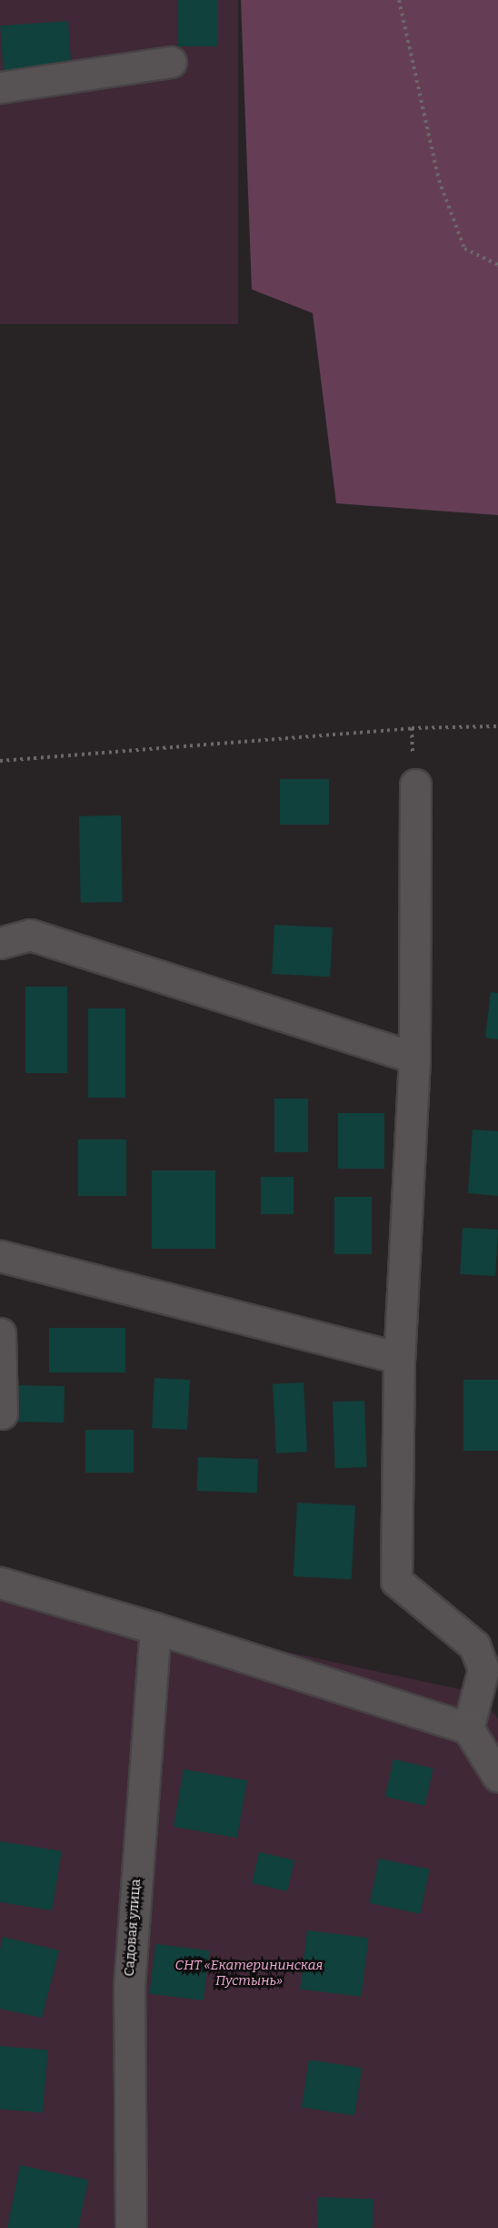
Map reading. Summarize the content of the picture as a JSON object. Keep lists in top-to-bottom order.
{
  "streets": {
    "street": ["Садовая улица"]
  },
  "parks": ["СНТ «Екатерининская Пустынь»"]
}
